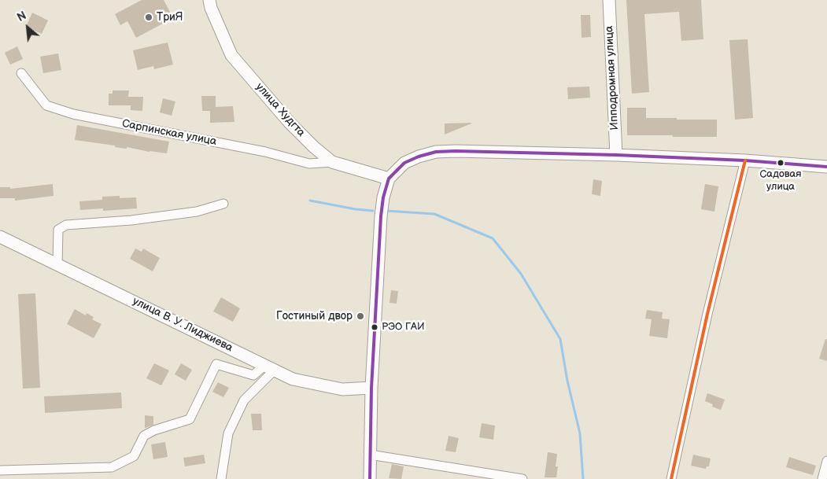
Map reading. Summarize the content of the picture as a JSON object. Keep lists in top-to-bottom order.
{
  "streets": {
    "street": [
      "Ипподромная улица",
      "улица Худгта",
      "Сарпинская улица",
      "улица В. У. Лиджиева"
    ]
  },
  "crossings": [
    ["улица Худгта", "Сарпинская улица"]
  ],
  "places": [
    "ТриЯ",
    "Садовая улица",
    "Гостиный двор",
    "РЭО ГАИ"
  ],
  "north": "top left"
}
